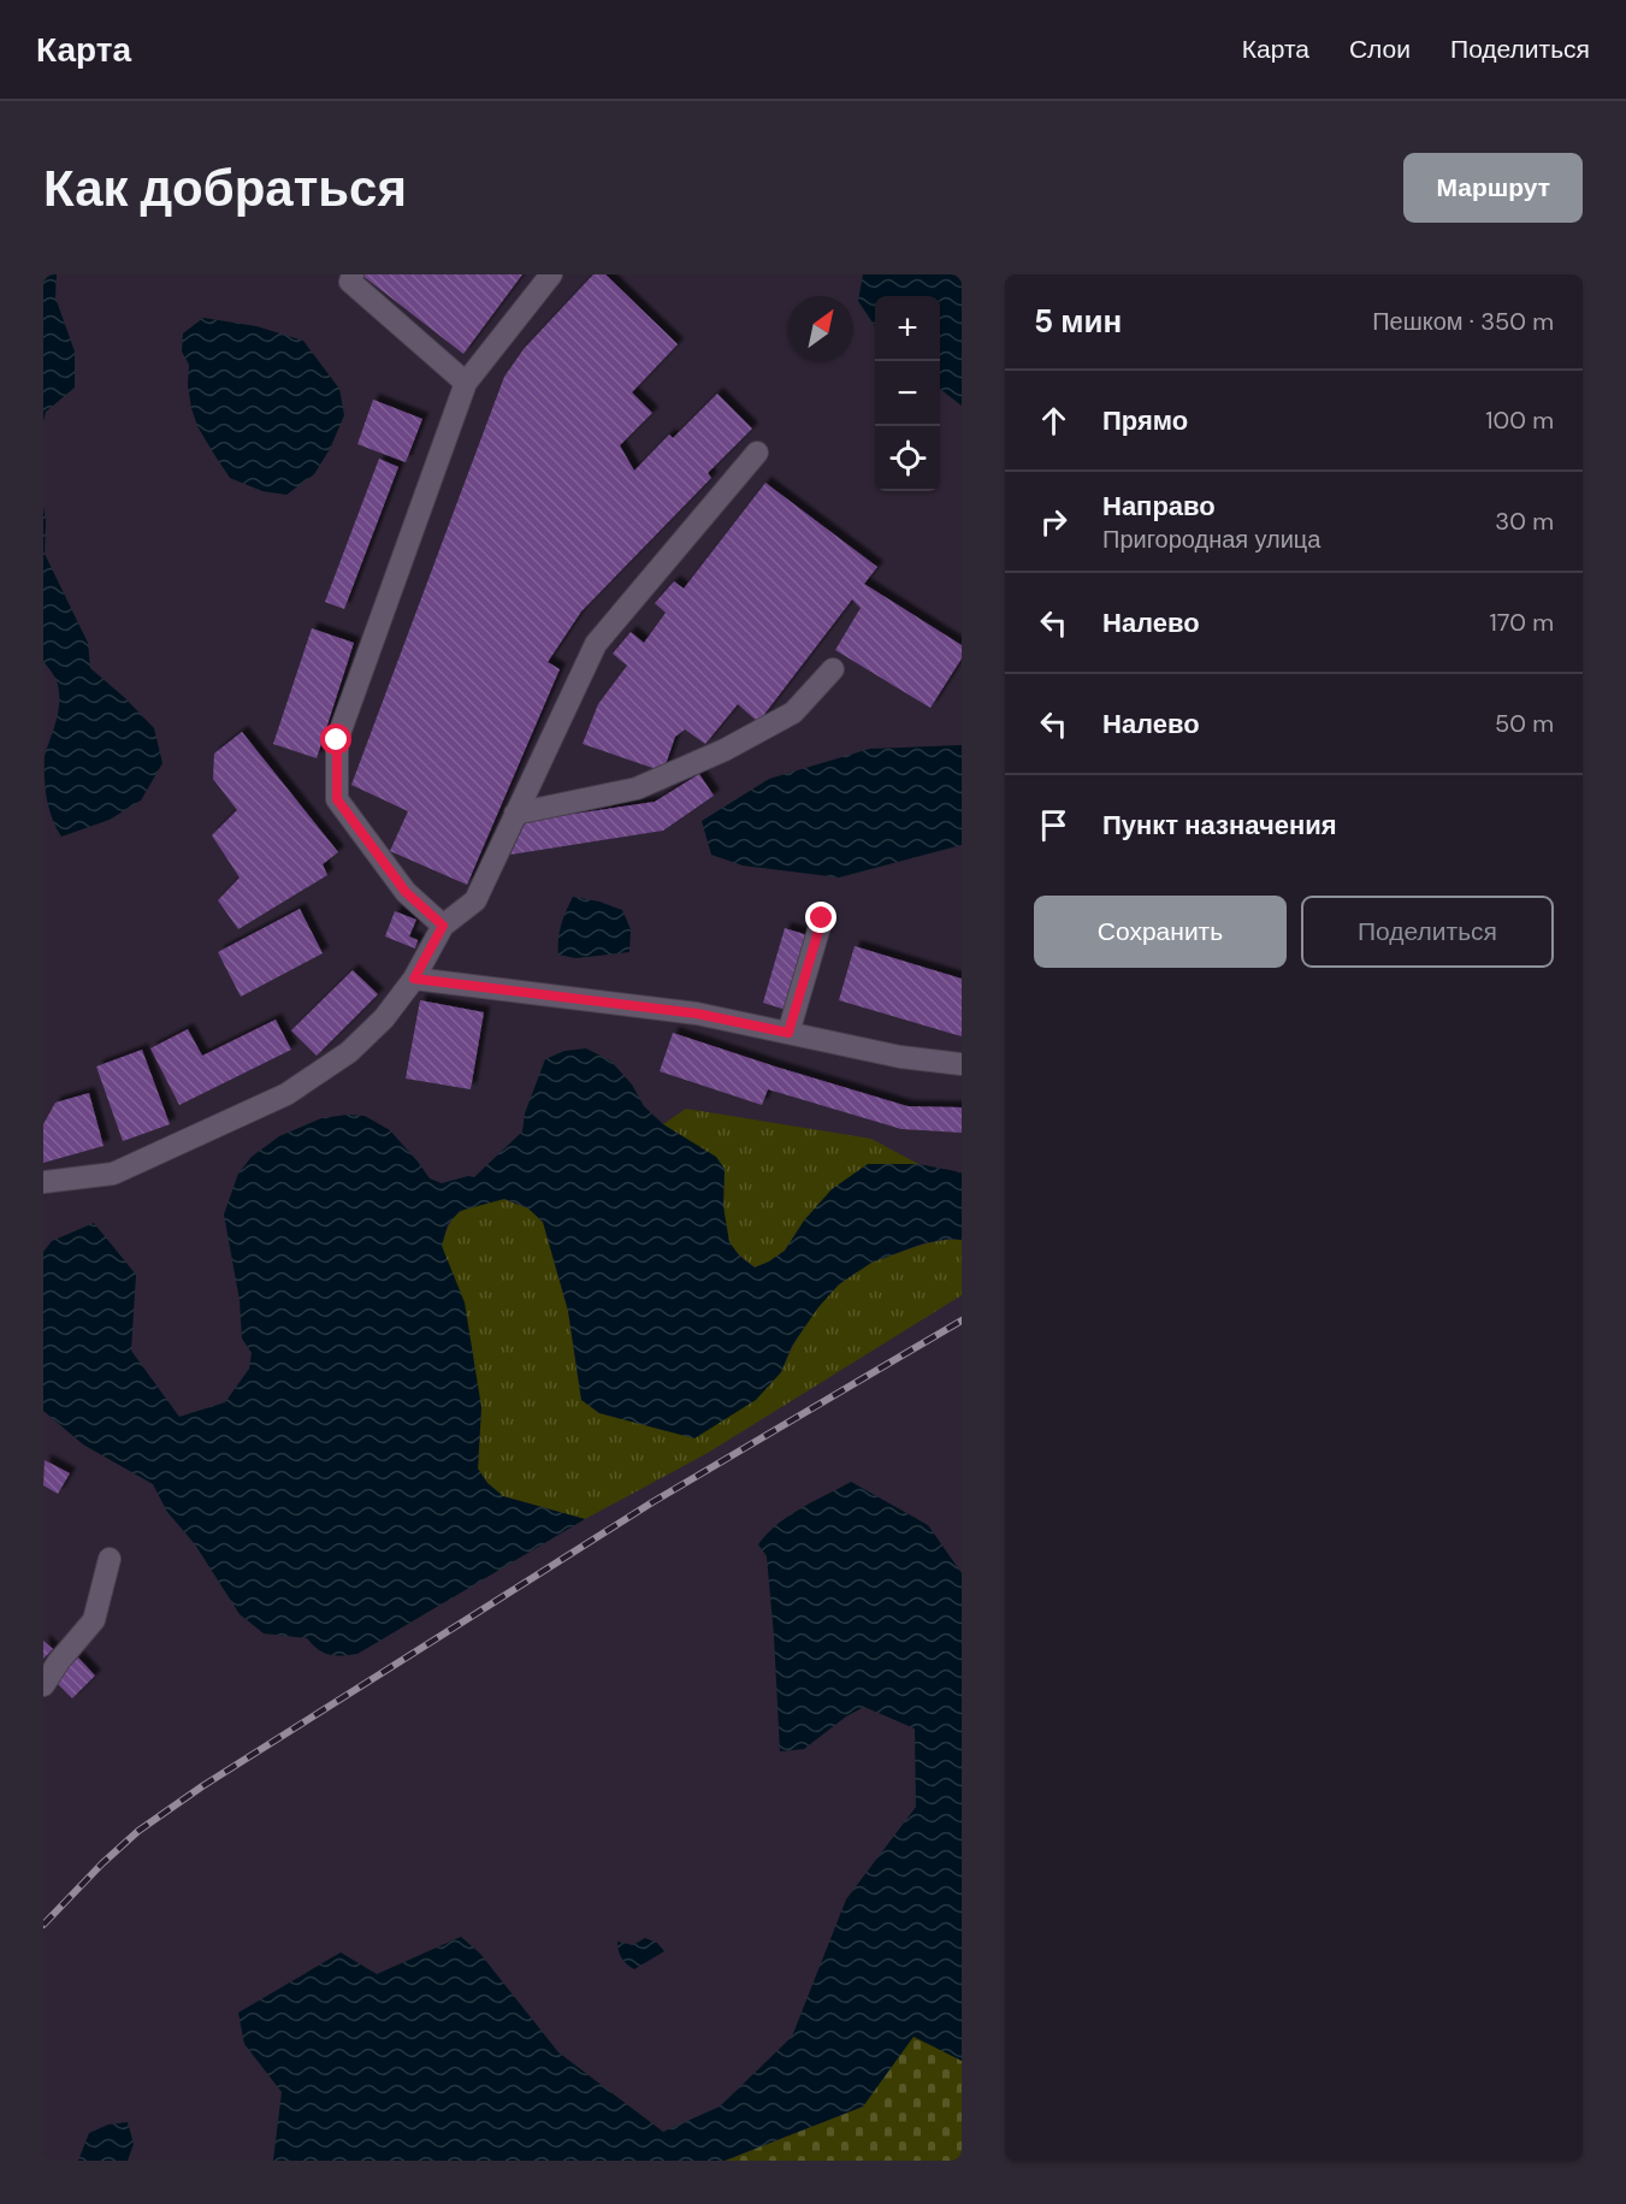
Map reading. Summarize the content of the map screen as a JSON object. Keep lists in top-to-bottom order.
{
  "north": "top right",
  "page": {
    "header": "Карта",
    "nav": ["Карта", "Слои", "Поделиться"],
    "buttons": [
      "Маршрут",
      ["Сохранить", "Поделиться"]
    ],
    "title": "Как добраться",
    "heading": ["5 мин", "Пешком · 350 m"],
    "map_buttons": ["+", "−"],
    "list": [
      ["Прямо", "100 m"],
      ["Направо", "Пригородная улица", "30 m"],
      ["Налево", "170 m"],
      ["Налево", "50 m"],
      "Пункт назначения"
    ]
  }
}
